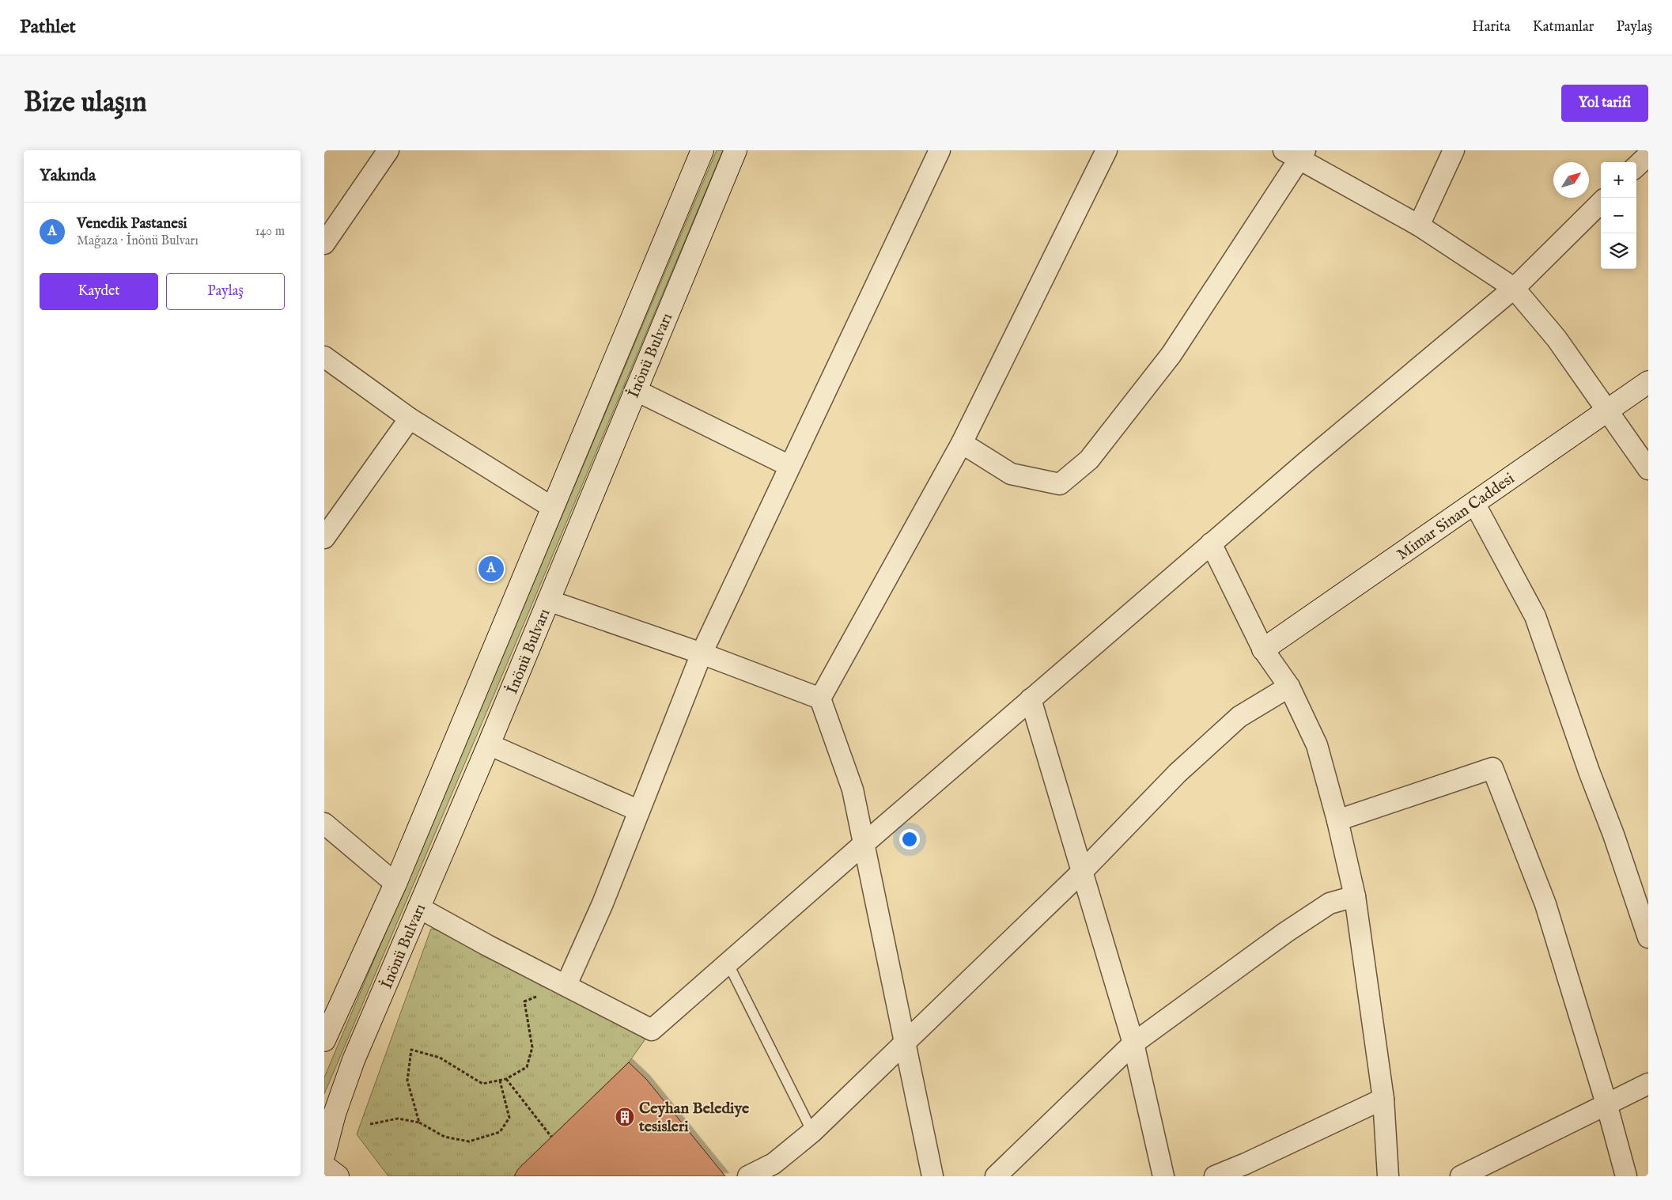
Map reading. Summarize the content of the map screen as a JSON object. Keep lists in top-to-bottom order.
{
  "streets": {
    "main road": ["İnönü Bulvarı", "Mimar Sinan Caddesi"]
  },
  "places": {
    "building": ["Ceyhan Belediye tesisleri"]
  },
  "north": "top right",
  "page": {
    "header": "Pathlet",
    "nav": ["Harita", "Katmanlar", "Paylaş"],
    "buttons": [
      "Yol tarifi",
      ["Kaydet", "Paylaş"]
    ],
    "title": "Bize ulaşın",
    "heading": "Yakında",
    "map_buttons": ["+", "−"],
    "list": [
      {
        "mark": "A",
        "name": "Venedik Pastanesi",
        "note": "Mağaza · İnönü Bulvarı",
        "value": "140 m"
      }
    ],
    "pins": "A"
  }
}
